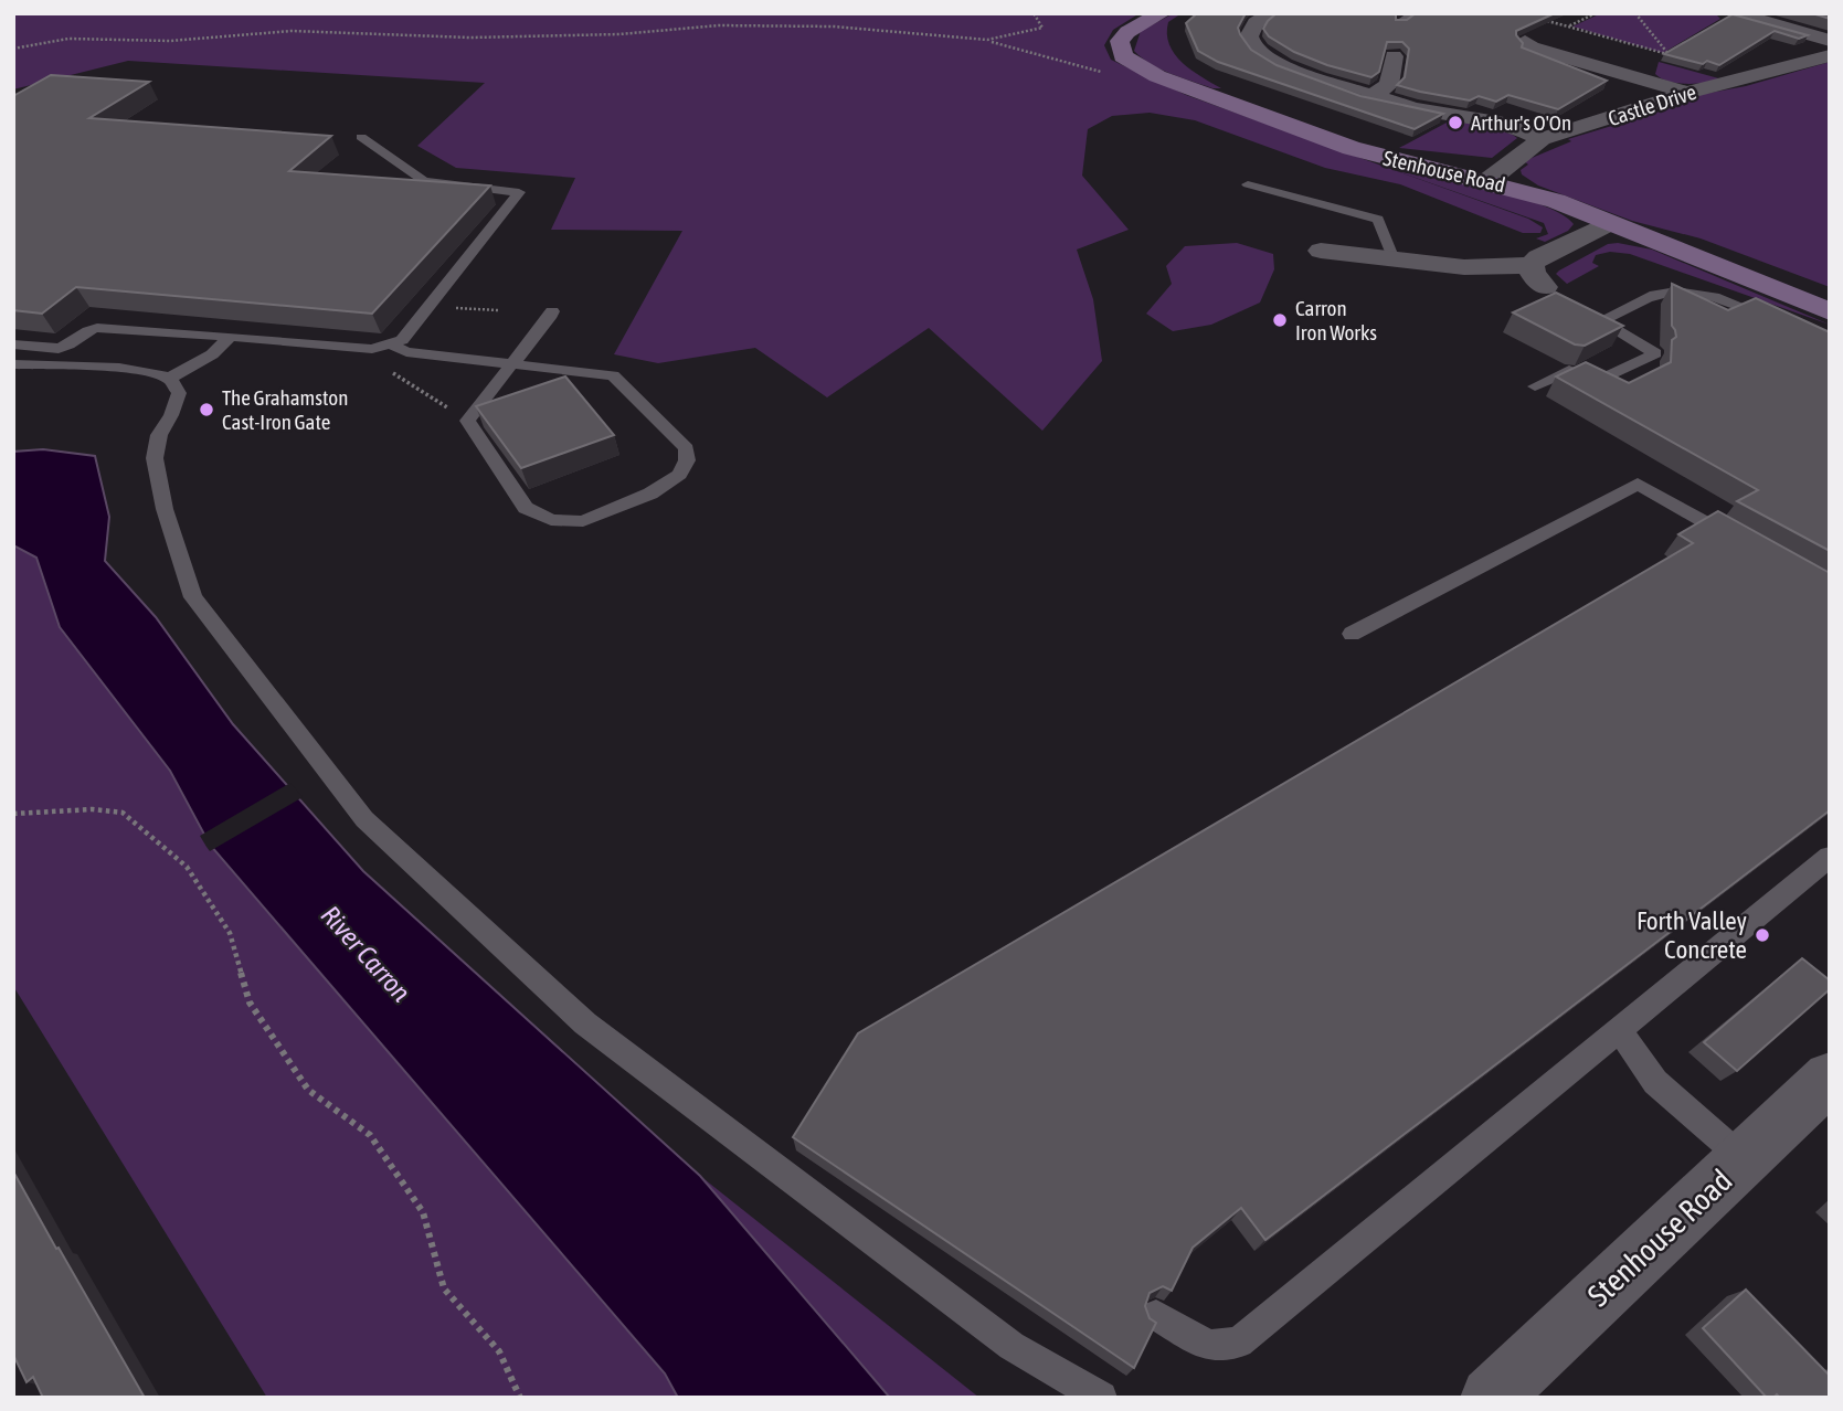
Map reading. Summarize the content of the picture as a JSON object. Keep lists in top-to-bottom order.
{
  "streets": {
    "street": ["Castle Drive", "Stenhouse Road"]
  },
  "crossings": [
    ["Castle Drive", "Stenhouse Road"]
  ],
  "water": ["River Carron"],
  "places": [
    "Arthur's O'On",
    "Carron Iron Works",
    "The Grahamston Cast-Iron Gate",
    "Forth Valley Concrete"
  ]
}
